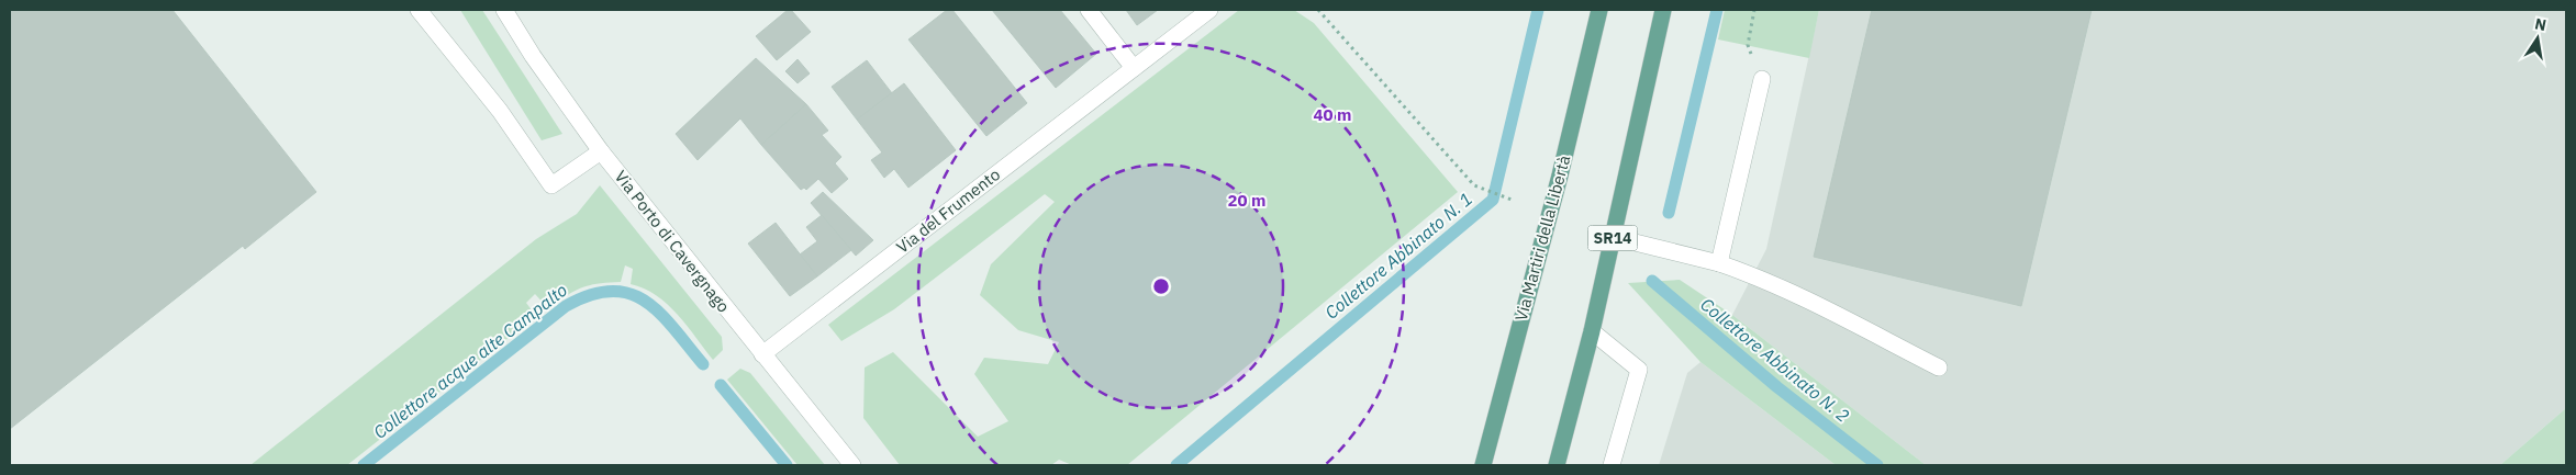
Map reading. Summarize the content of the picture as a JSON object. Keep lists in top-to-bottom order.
{
  "streets": {
    "main road": ["Via Martiri della Libertà", "SR14"],
    "street": ["Via del Frumento", "Via Porto di Cavergnago"]
  },
  "crossings": [
    ["Via del Frumento", "Via Porto di Cavergnago"]
  ],
  "water": ["Collettore Abbinato N. 1", "Collettore Abbinato N. 2", "Collettore acque alte Campalto"],
  "north": "top",
  "rings": ["40 m", "20 m"]
}
